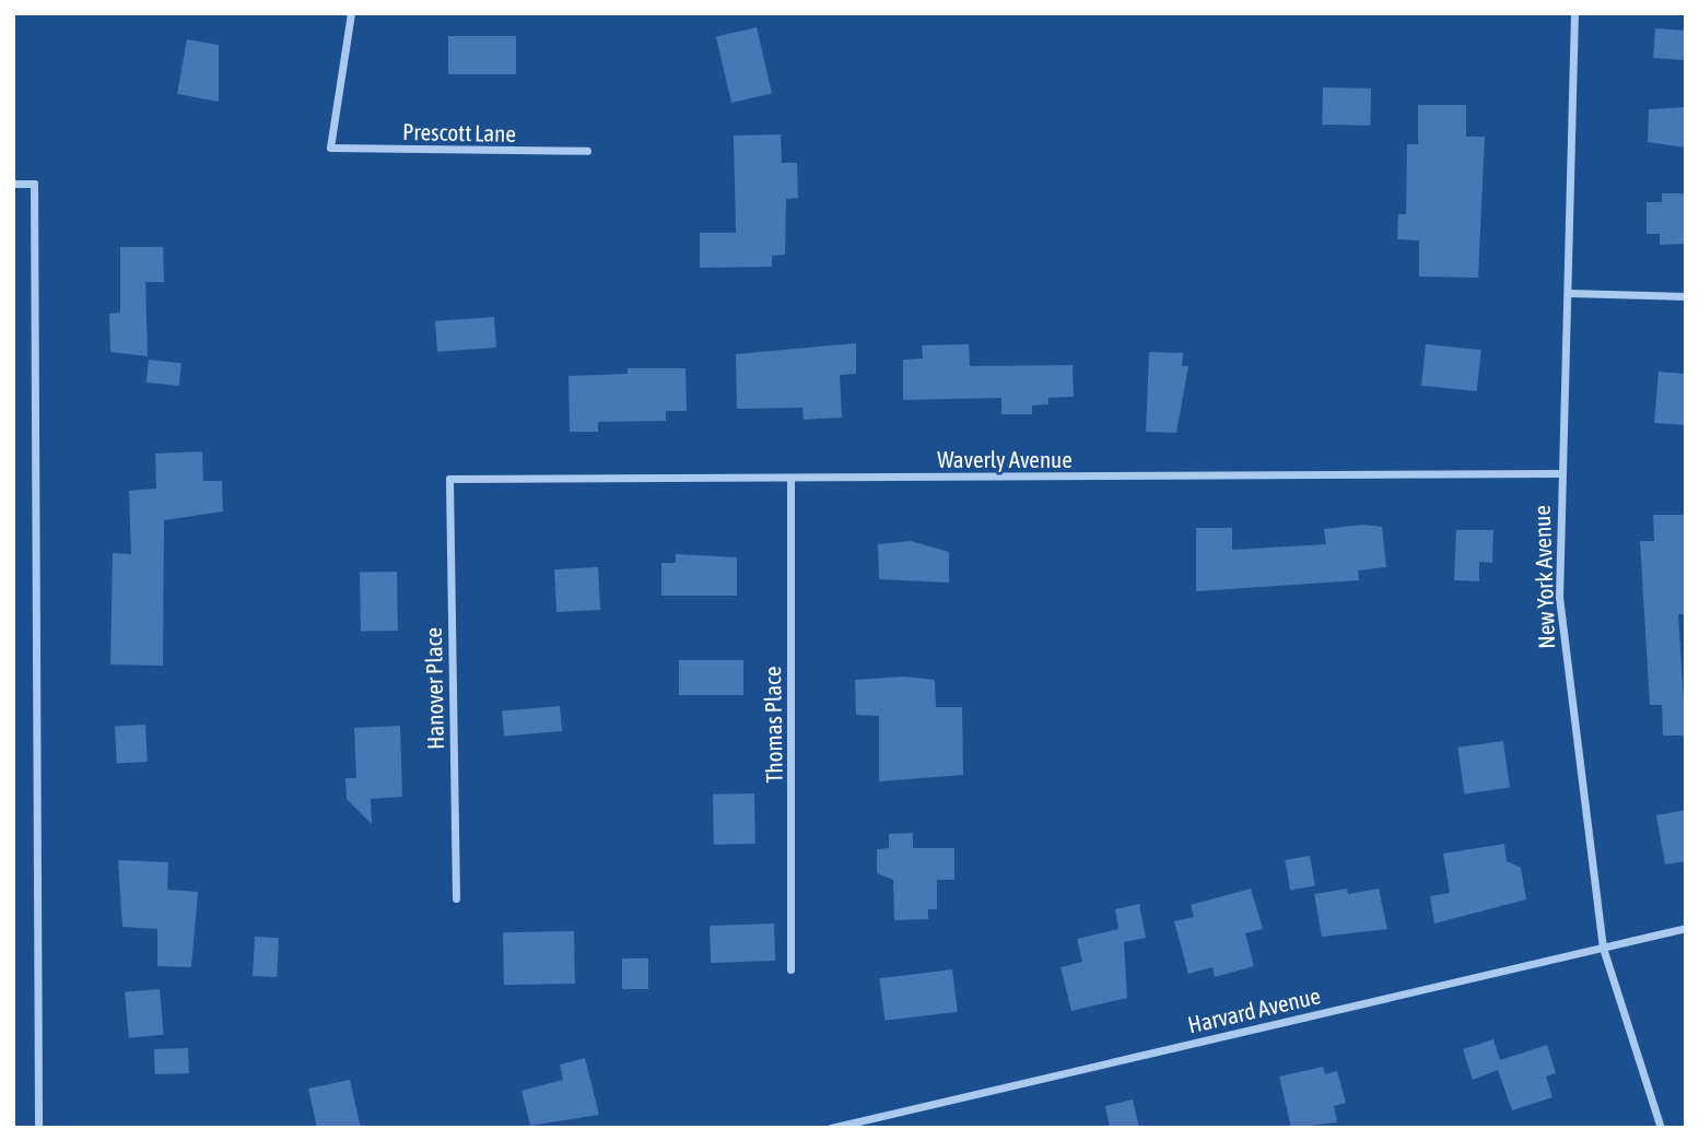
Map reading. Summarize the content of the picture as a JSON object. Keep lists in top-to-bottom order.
{
  "streets": {
    "street": [
      "Prescott Lane",
      "Waverly Avenue",
      "New York Avenue",
      "Hanover Place",
      "Thomas Place",
      "Harvard Avenue"
    ]
  },
  "crossings": [
    ["Waverly Avenue", "New York Avenue"],
    ["Waverly Avenue", "Hanover Place"],
    ["Waverly Avenue", "Thomas Place"],
    ["New York Avenue", "Harvard Avenue"]
  ]
}
